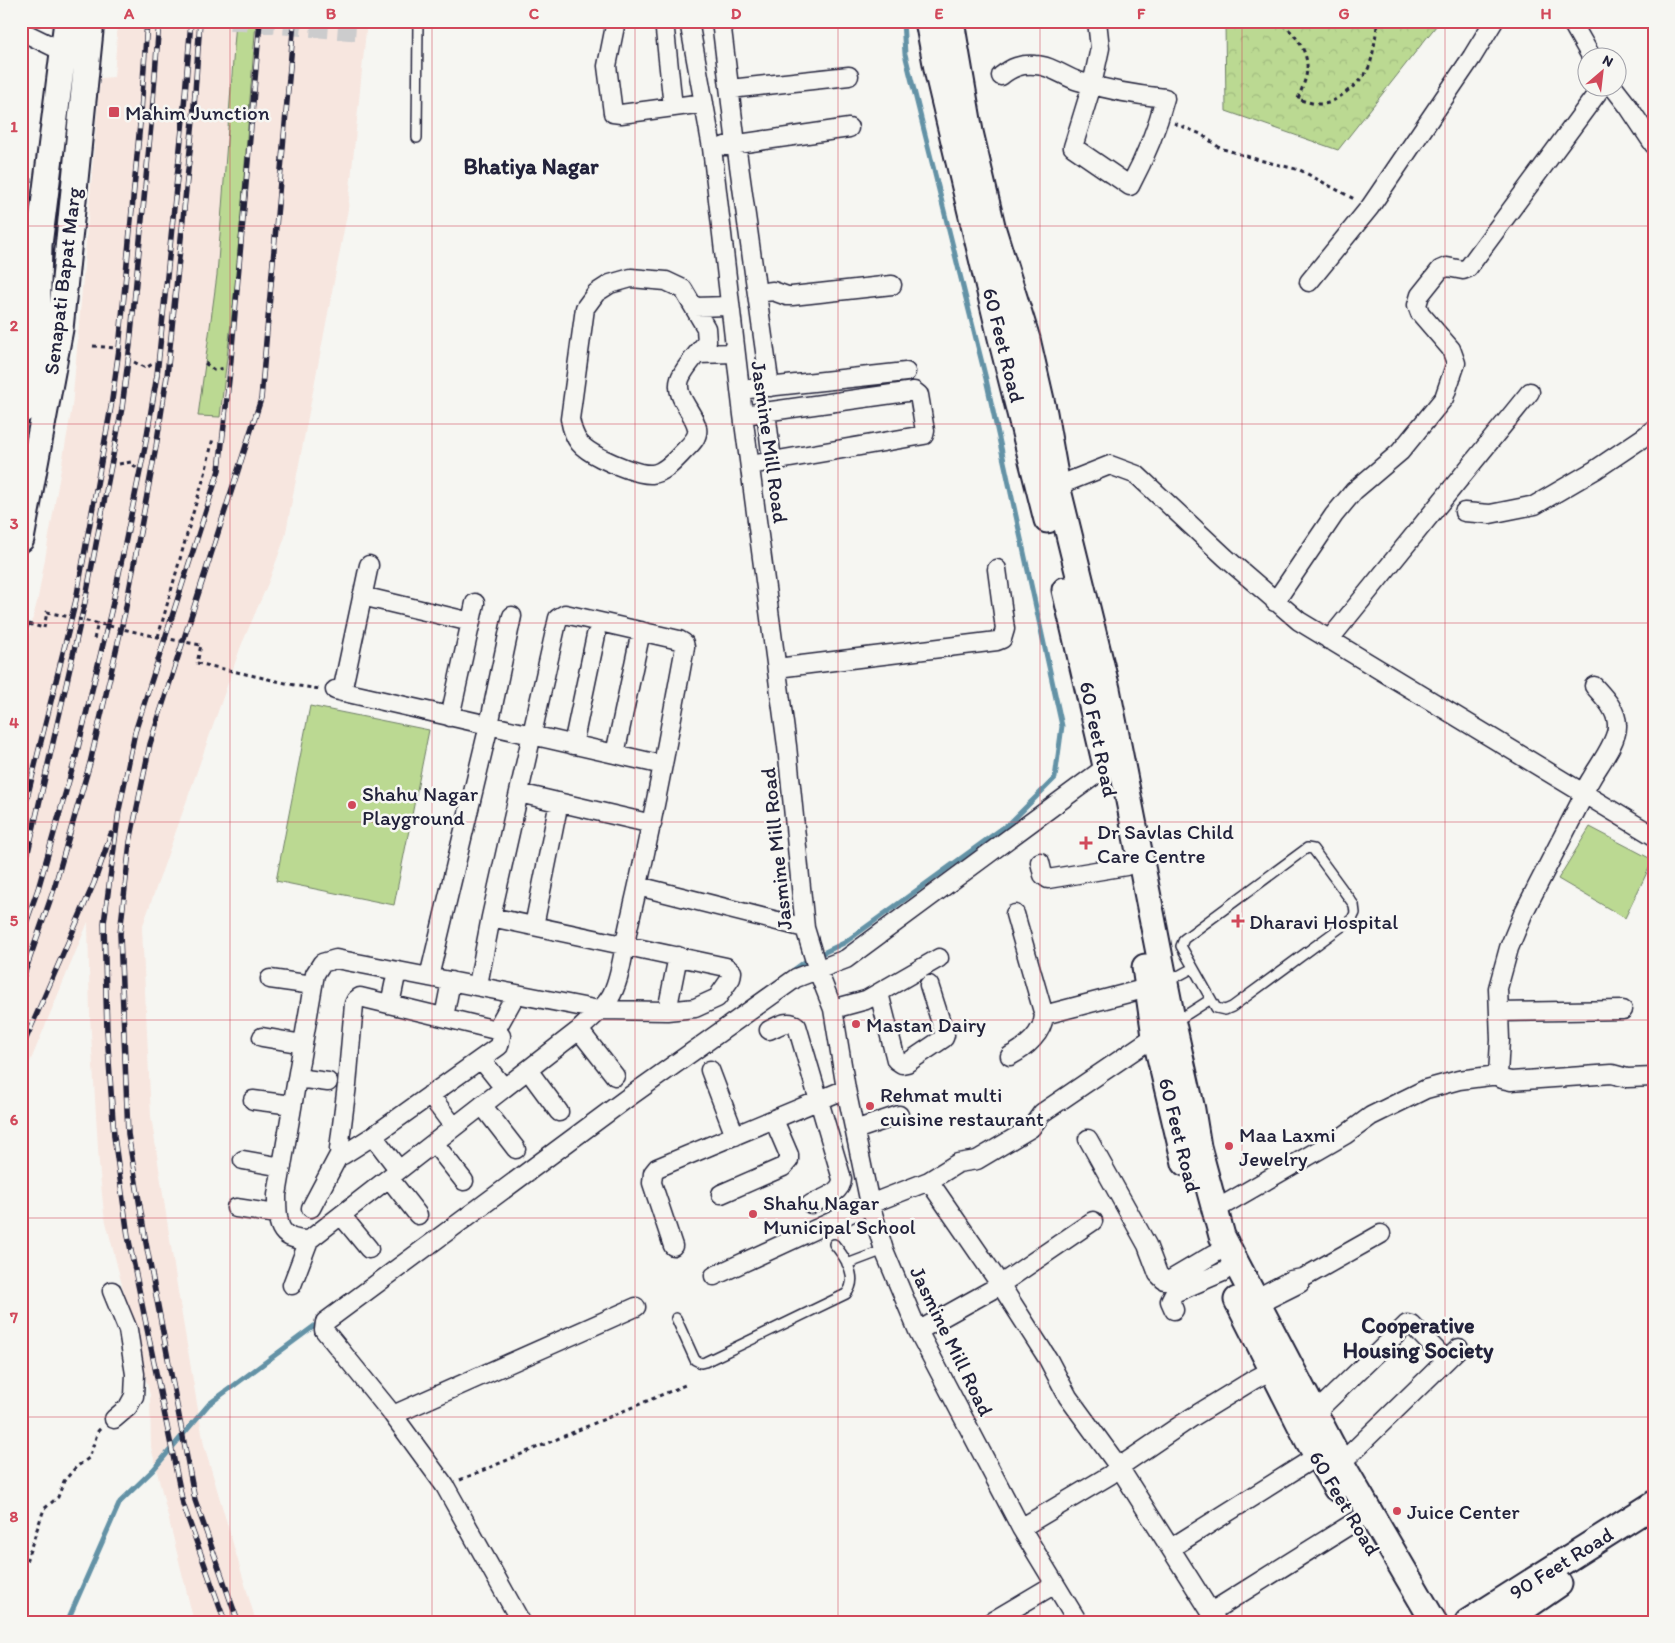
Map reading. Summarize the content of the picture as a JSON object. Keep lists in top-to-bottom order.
{
  "streets": {
    "main road": ["Senapati Bapat Marg", "60 Feet Road", "90 Feet Road"],
    "street": ["Jasmine Mill Road"]
  },
  "districts": ["Bhatiya Nagar", "Cooperative Housing Society"],
  "places": {
    "transit": ["Mahim Junction"],
    "other": [
      "Shahu Nagar Playground",
      "Mastan Dairy",
      "Rehmat multi cuisine restaurant",
      "Maa Laxmi Jewelry",
      "Shahu Nagar Municipal School",
      "Juice Center"
    ],
    "health": ["Dr Savlas Child Care Centre", "Dharavi Hospital"]
  },
  "north": "top right",
  "grid": {
    "columns": [
      "A",
      "B",
      "C",
      "D",
      "E",
      "F",
      "G",
      "H"
    ],
    "rows": [
      "1",
      "2",
      "3",
      "4",
      "5",
      "6",
      "7",
      "8"
    ]
  }
}
